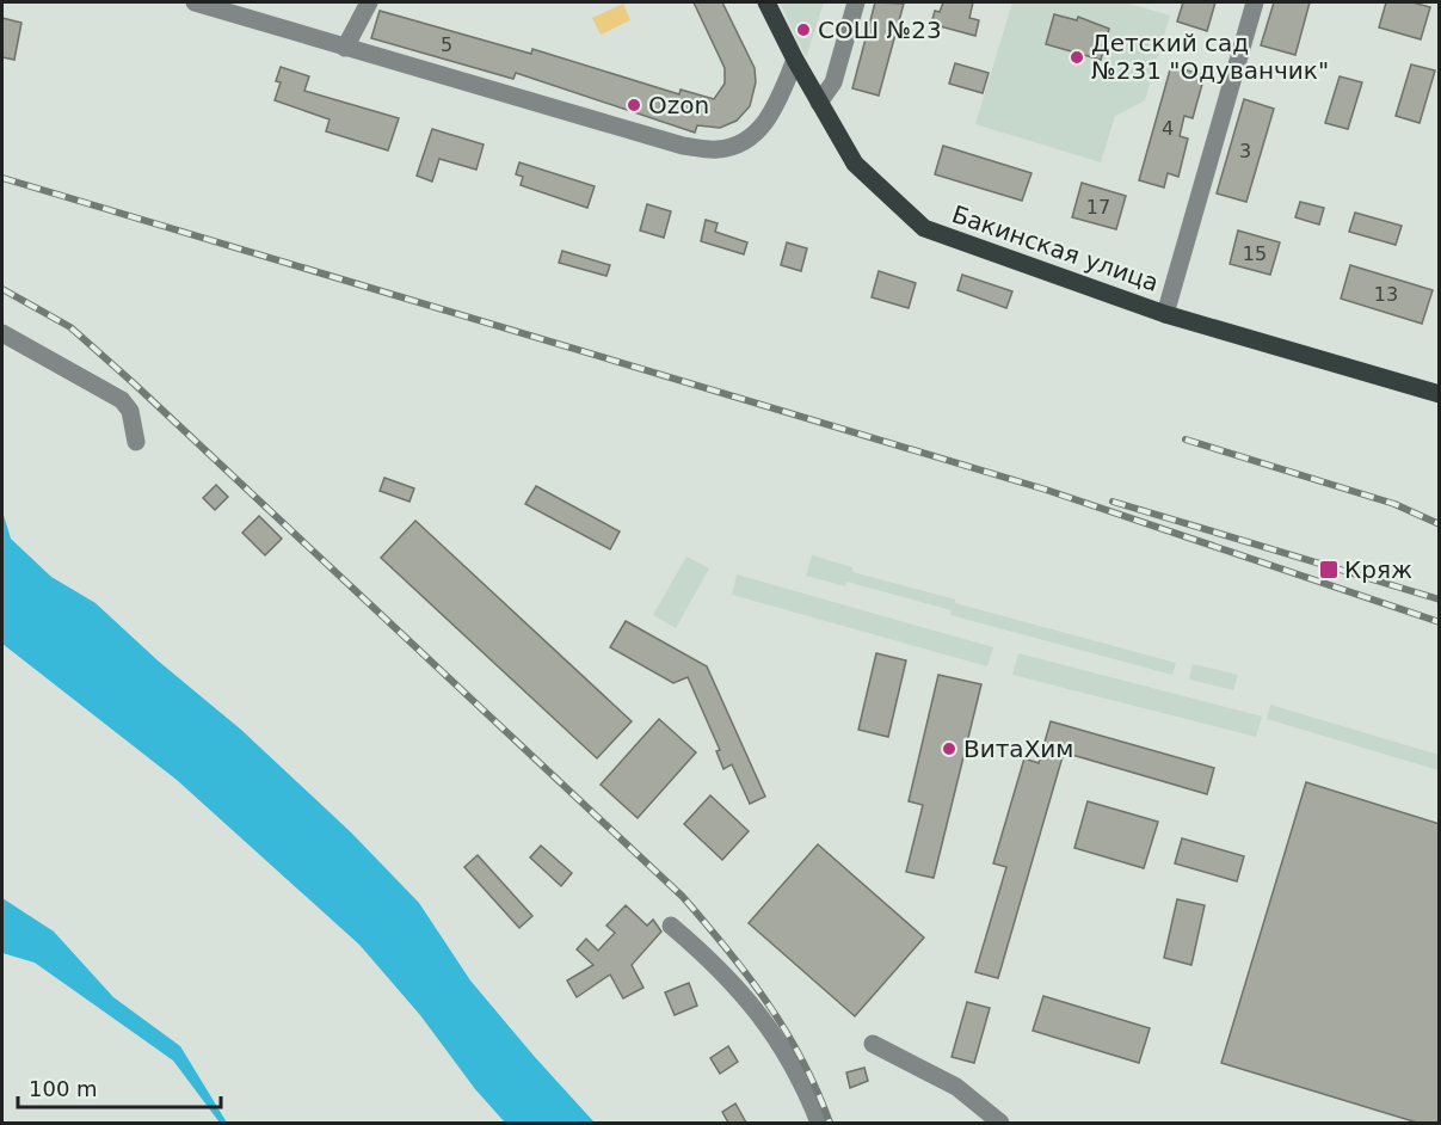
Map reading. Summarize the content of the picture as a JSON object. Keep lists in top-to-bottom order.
{
  "streets": {
    "main road": ["Бакинская улица"]
  },
  "places": {
    "other": [
      "СОШ №23",
      "Детский сад №231 \"Одуванчик\"",
      "Ozon",
      "ВитаХим"
    ],
    "transit": ["Кряж"]
  },
  "house_numbers": [
    "5",
    "4",
    "3",
    "17",
    "15",
    "13"
  ],
  "scale_bar": "100 m"
}
